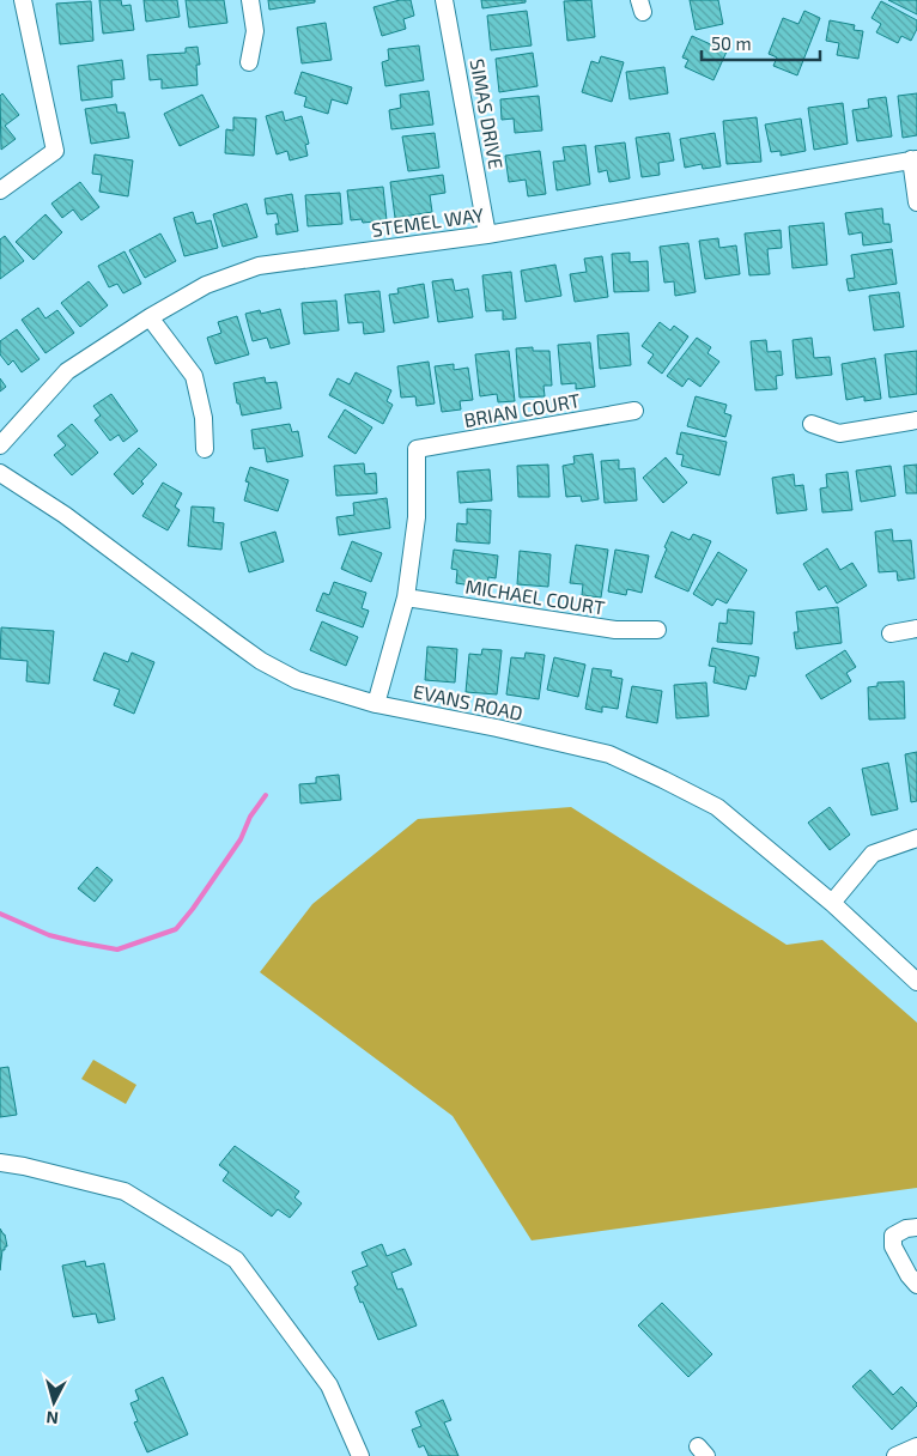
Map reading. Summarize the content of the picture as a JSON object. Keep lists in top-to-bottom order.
{
  "streets": {
    "street": [
      "SIMAS DRIVE",
      "STEMEL WAY",
      "BRIAN COURT",
      "MICHAEL COURT",
      "EVANS ROAD"
    ]
  },
  "crossings": [
    ["SIMAS DRIVE", "STEMEL WAY"],
    ["BRIAN COURT", "MICHAEL COURT"]
  ],
  "scale_bar": "50 m",
  "north": "bottom"
}
